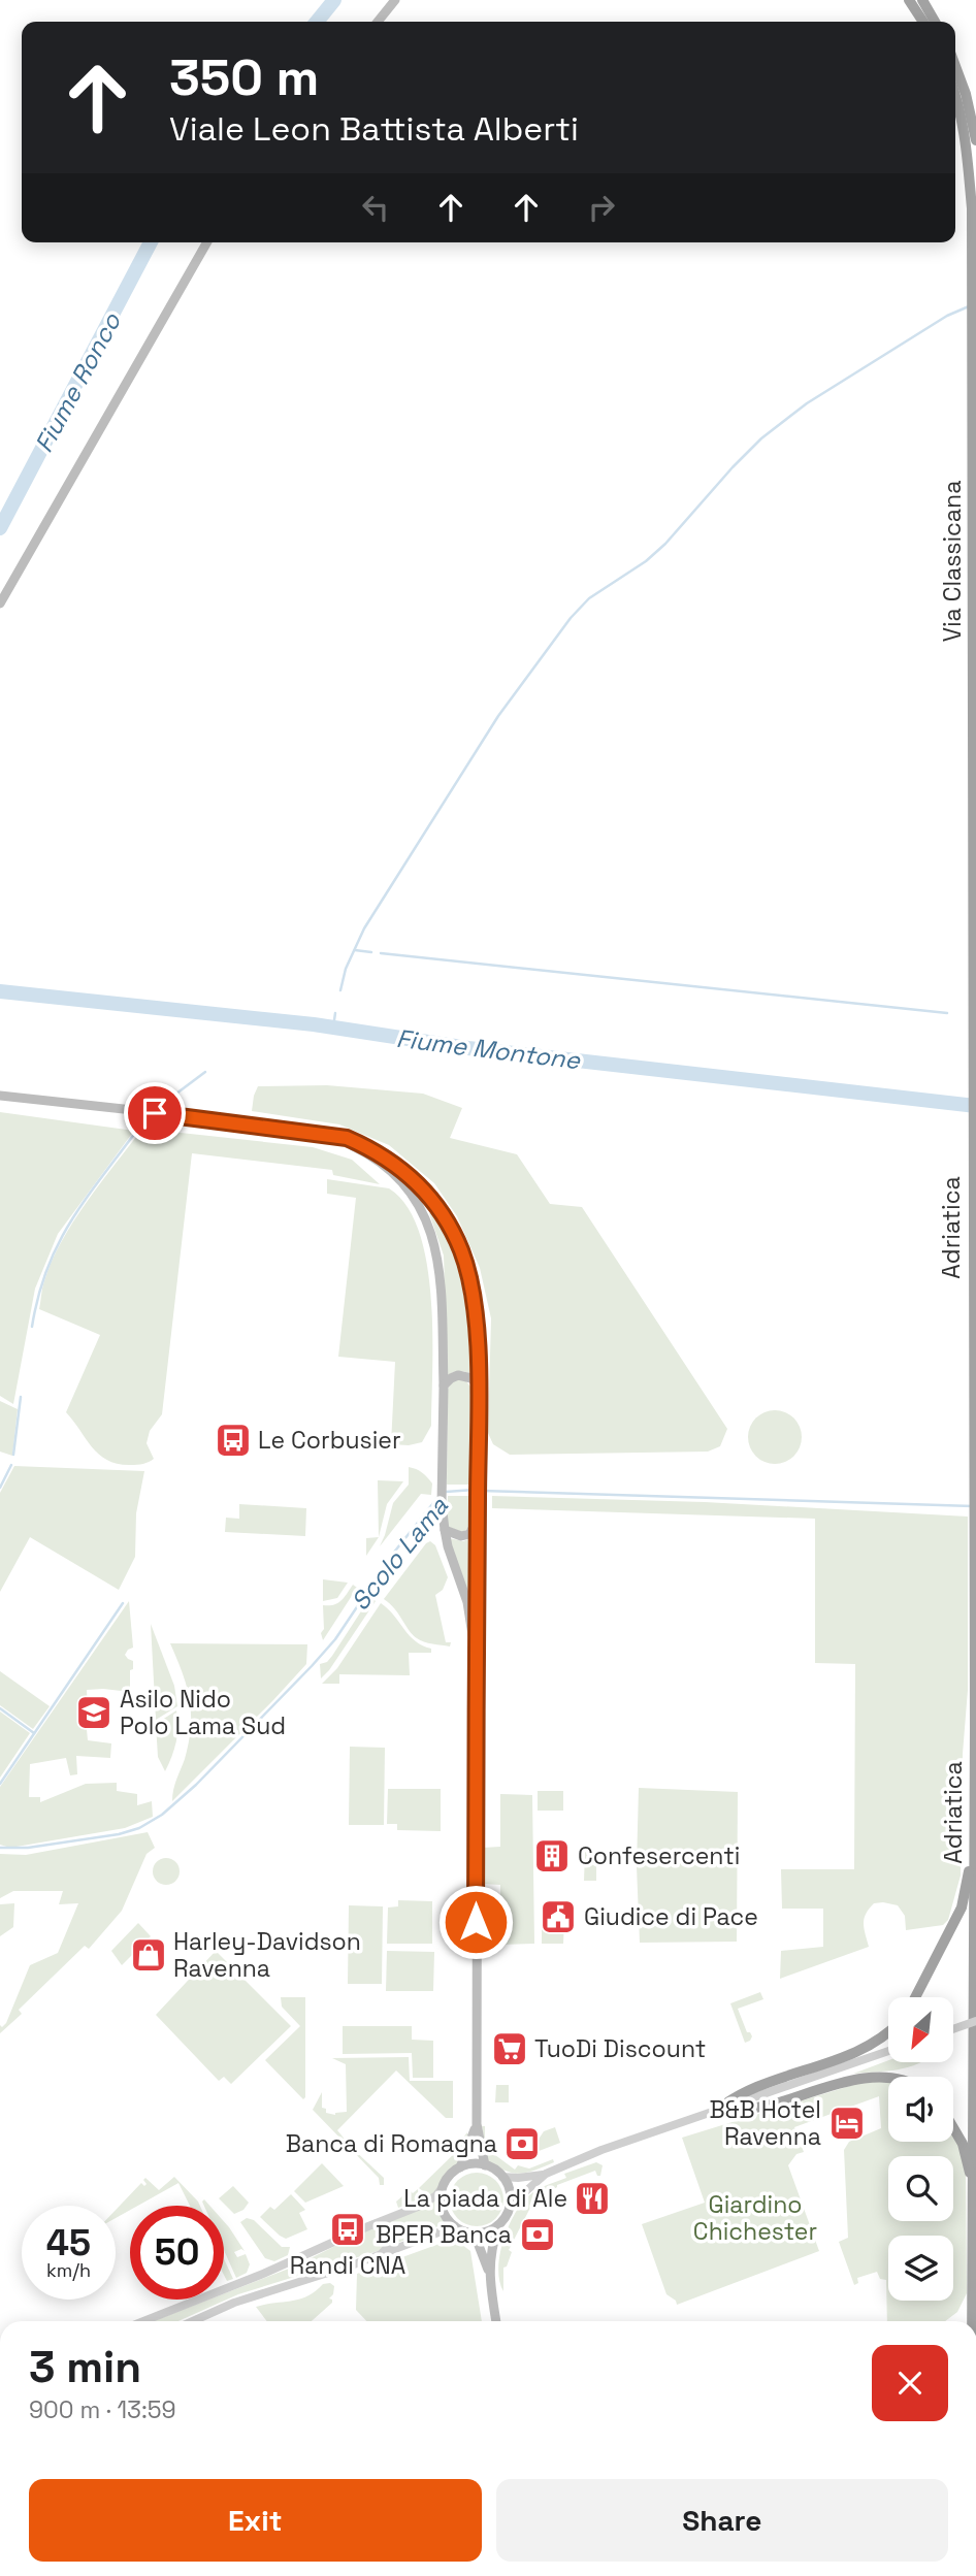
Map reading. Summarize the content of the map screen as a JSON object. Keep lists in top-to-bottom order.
{
  "streets": {
    "highway": ["Via Classicana", "Adriatica"]
  },
  "crossings": [
    ["Via Classicana", "Adriatica"]
  ],
  "water": ["Fiume Ronco", "Fiume Montone", "Scolo Lama"],
  "parks": ["Giardino Chichester"],
  "places": {
    "bus stop": ["Le Corbusier", "Randi CNA"],
    "school or university": ["Asilo Nido Polo Lama Sud"],
    "building": ["Confesercenti"],
    "public building": ["Giudice di Pace"],
    "shop": ["Harley-Davidson Ravenna"],
    "supermarket": ["TuoDi Discount"],
    "hotel": ["B&B Hotel Ravenna"],
    "bank": ["Banca di Romagna", "BPER Banca"],
    "restaurant": ["La piada di Ale"]
  },
  "north": "bottom left",
  "page": {
    "turn": ["350 m", "Viale Leon Battista Alberti"],
    "speed": "45 km/h",
    "limit": "50",
    "heading": ["3 min", "900 m · 13:59"],
    "buttons": ["Exit", "Share"]
  }
}
